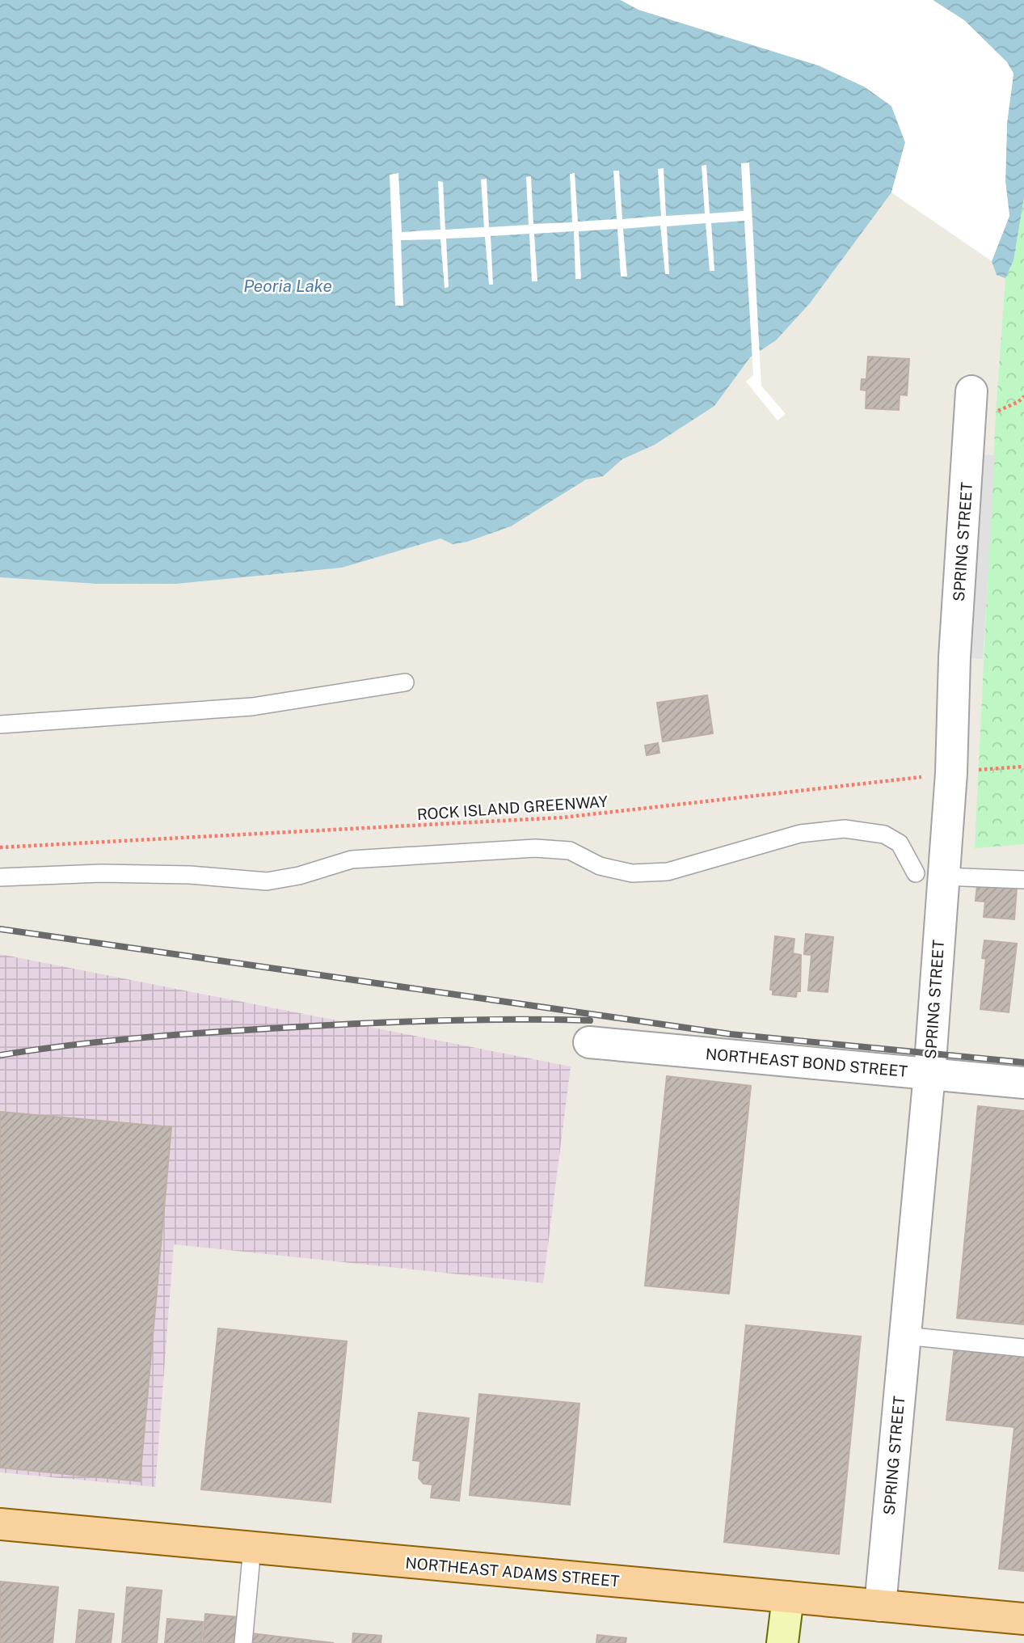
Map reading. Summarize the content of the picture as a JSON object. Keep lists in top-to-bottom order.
{
  "streets": {
    "main road": ["NORTHEAST ADAMS STREET"],
    "street": ["SPRING STREET", "NORTHEAST BOND STREET"],
    "path": ["ROCK ISLAND GREENWAY"]
  },
  "crossings": [
    ["SPRING STREET", "ROCK ISLAND GREENWAY"],
    ["SPRING STREET", "NORTHEAST BOND STREET"],
    ["SPRING STREET", "NORTHEAST ADAMS STREET"]
  ],
  "water": ["Peoria Lake"]
}
